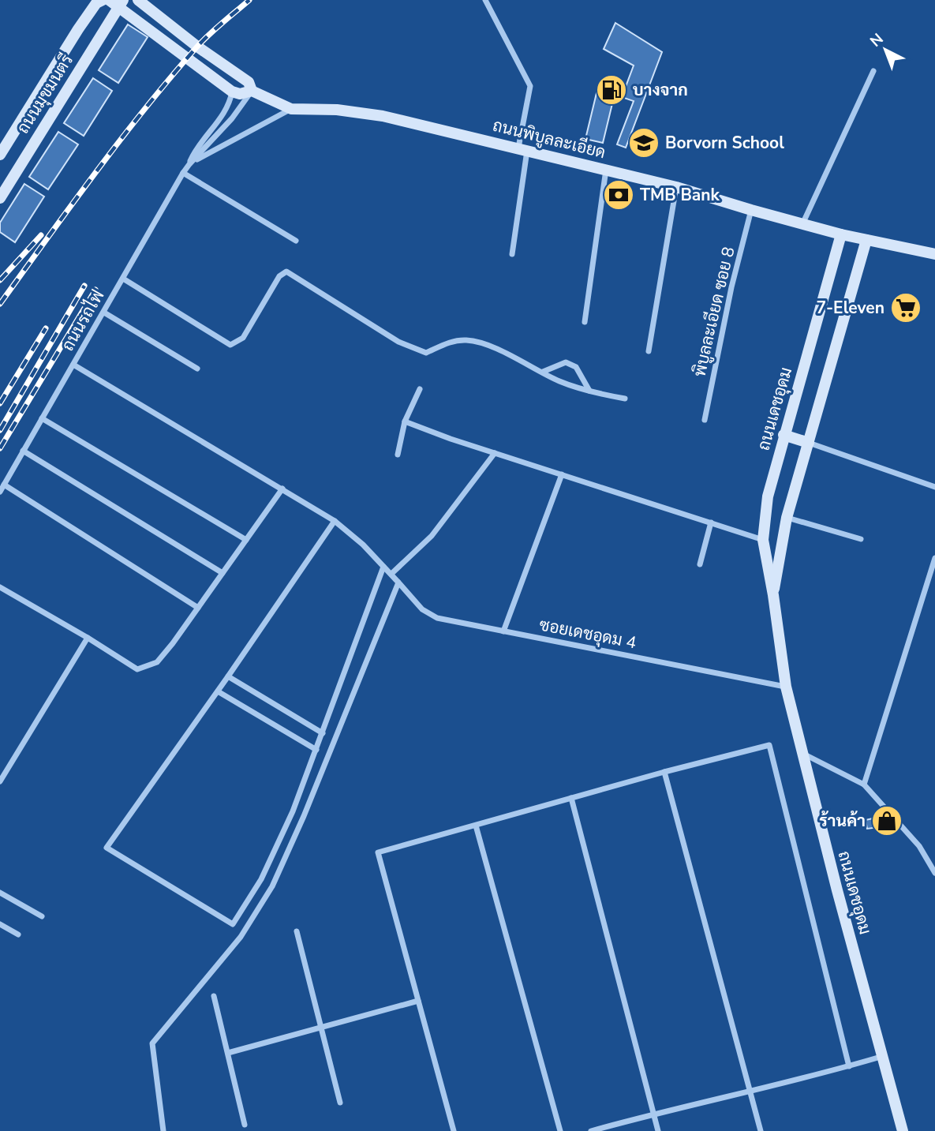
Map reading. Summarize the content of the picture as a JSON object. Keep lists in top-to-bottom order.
{
  "streets": {
    "main road": ["ถนนมุขมนตรี", "ถนนพิบูลละเอียด", "ถนนเดชอุดม"],
    "street": ["พิบูลละเอียด ซอย 8", "ถนนรถไฟ", "ซอยเดชอุดม 4"]
  },
  "crossings": [
    ["ถนนพิบูลละเอียด", "พิบูลละเอียด ซอย 8"],
    ["ถนนพิบูลละเอียด", "ถนนรถไฟ"],
    ["ถนนพิบูลละเอียด", "ถนนเดชอุดม"],
    ["ถนนรถไฟ", "ซอยเดชอุดม 4"],
    ["ถนนเดชอุดม", "ซอยเดชอุดม 4"]
  ],
  "places": {
    "fuel station": ["บางจาก"],
    "school or university": ["Borvorn School"],
    "bank": ["TMB Bank"],
    "supermarket": ["7-Eleven"],
    "shop": ["ร้านค้า"]
  },
  "north": "top left"
}
